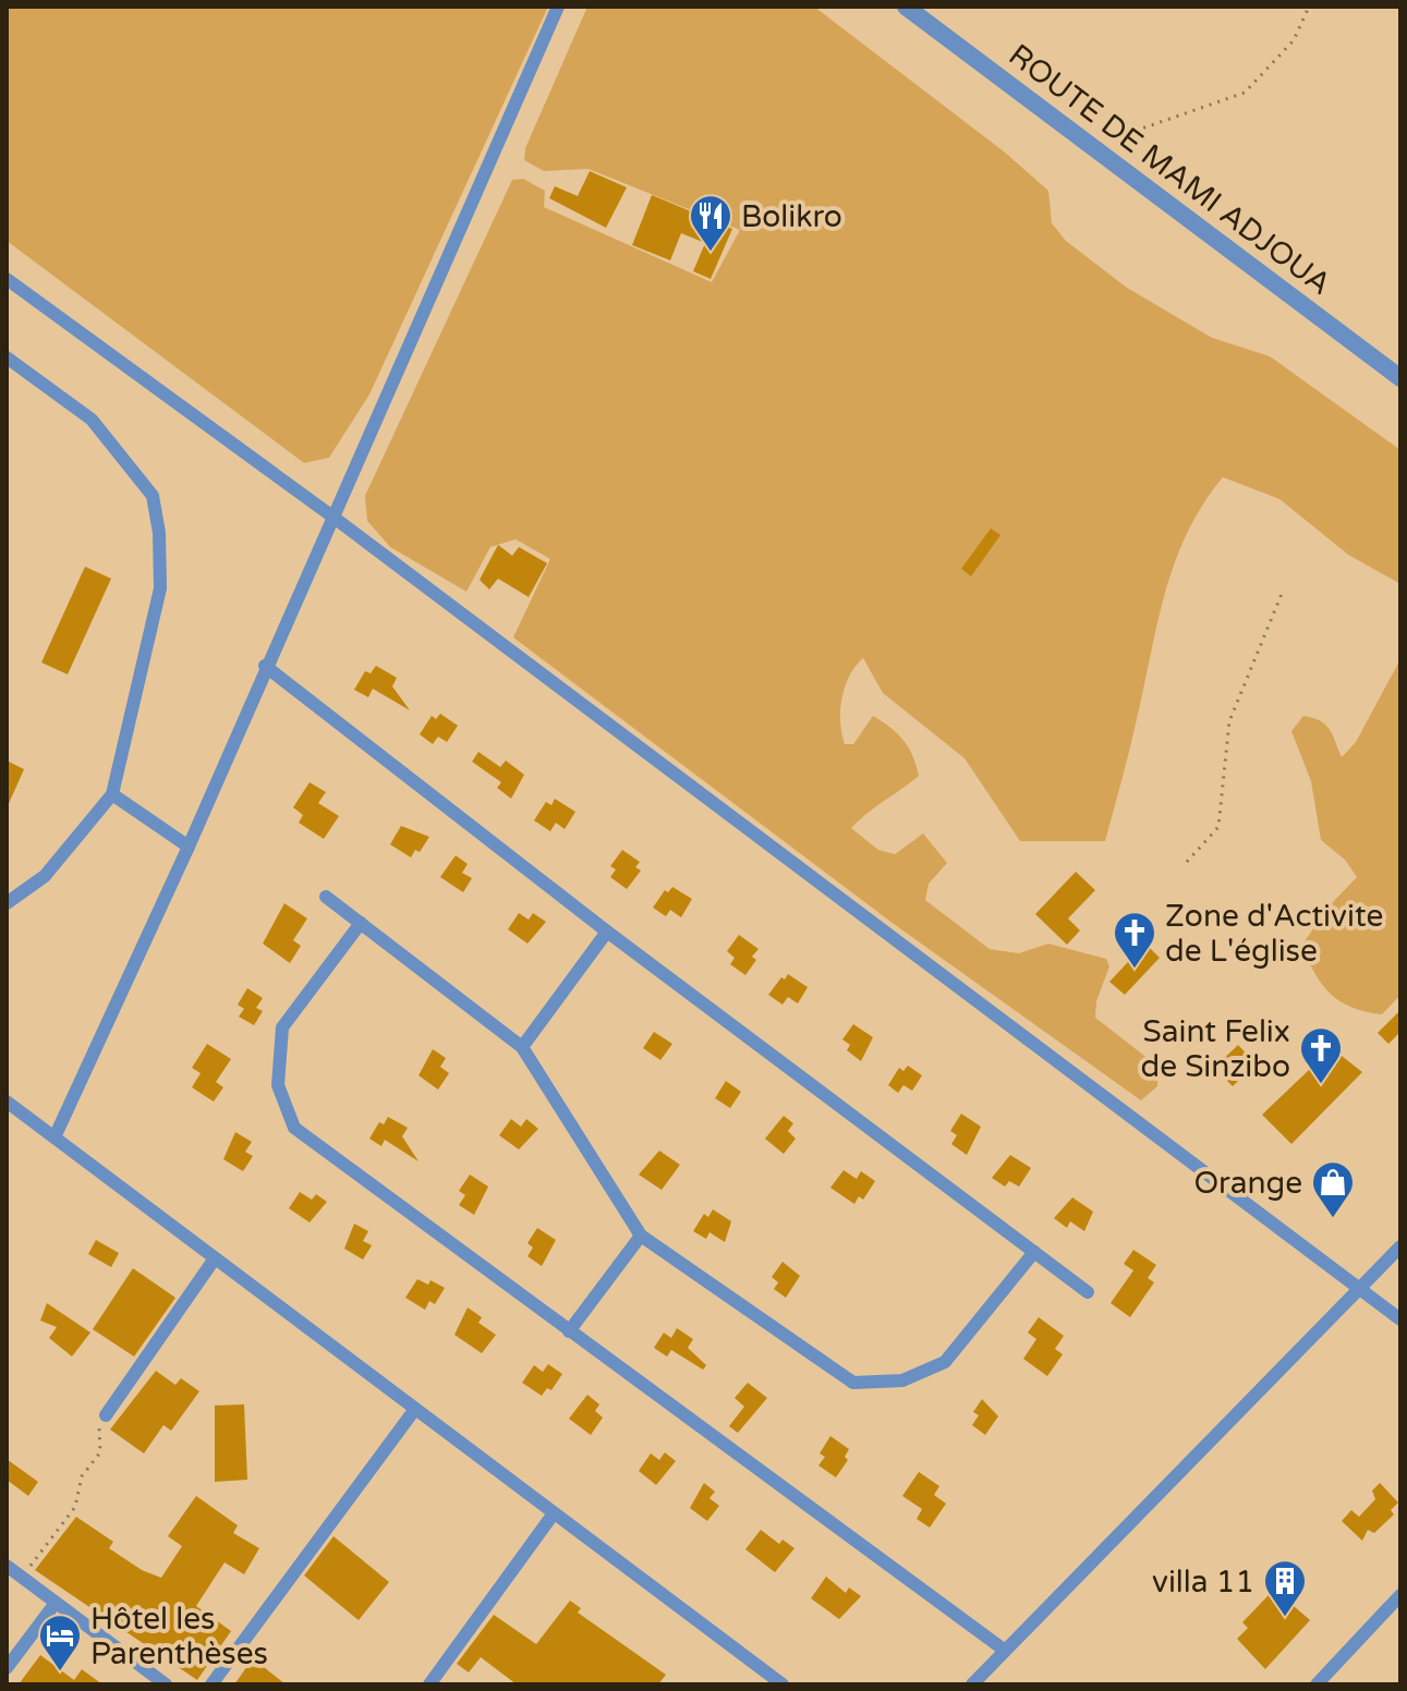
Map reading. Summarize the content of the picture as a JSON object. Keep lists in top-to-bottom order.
{
  "streets": {
    "street": ["ROUTE DE MAMI ADJOUA"]
  },
  "places": {
    "restaurant": ["Bolikro"],
    "church": ["Zone d'Activite de L'église", "Saint Felix de Sinzibo"],
    "shop": ["Orange"],
    "building": ["villa 11"],
    "hotel": ["Hôtel les Parenthèses"]
  }
}
